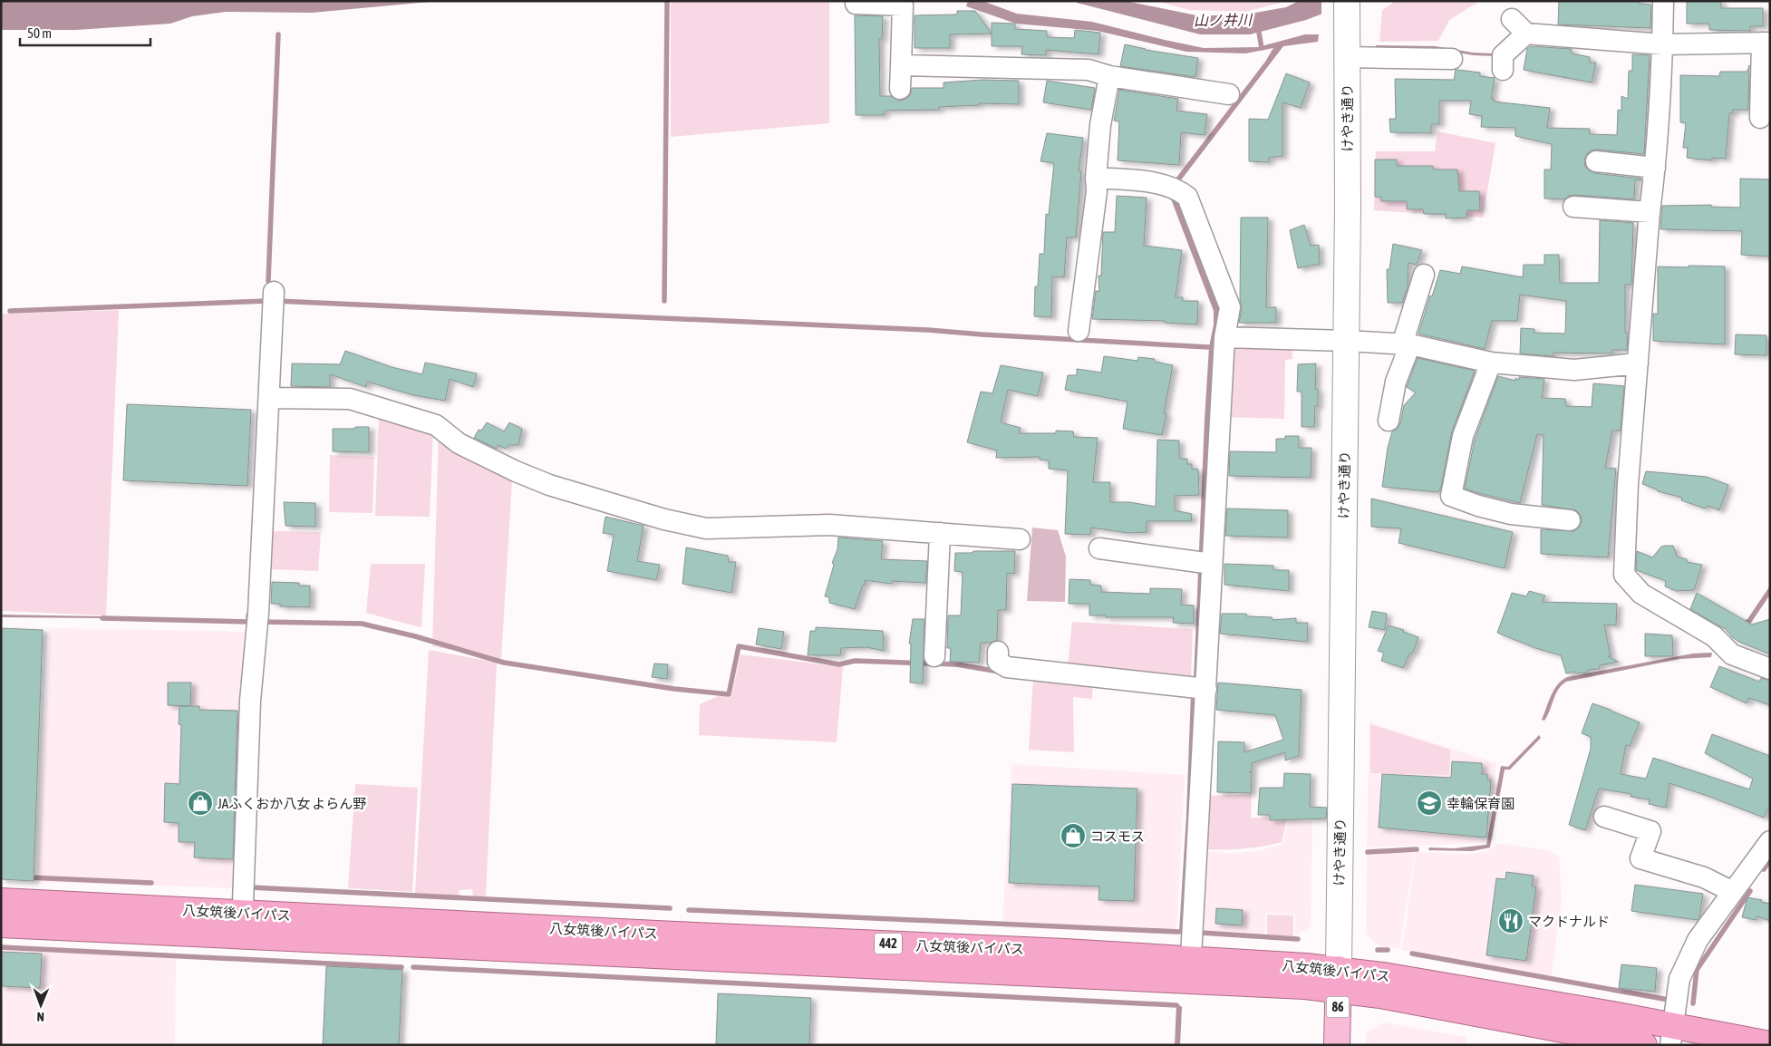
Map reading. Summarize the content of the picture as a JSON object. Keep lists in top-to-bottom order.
{
  "streets": {
    "highway": ["八女筑後バイパス", "442"],
    "main road": ["86"],
    "street": ["けやき通り"]
  },
  "crossings": [
    ["けやき通り", "八女筑後バイパス"],
    ["けやき通り", "86"],
    ["八女筑後バイパス", "86"]
  ],
  "water": ["山ノ井川"],
  "places": {
    "shop": ["JAふくおか八女 よらん野", "コスモス"],
    "school or university": ["幸輪保育園"],
    "restaurant": ["マクドナルド"]
  },
  "scale_bar": "50 m",
  "north": "bottom"
}
